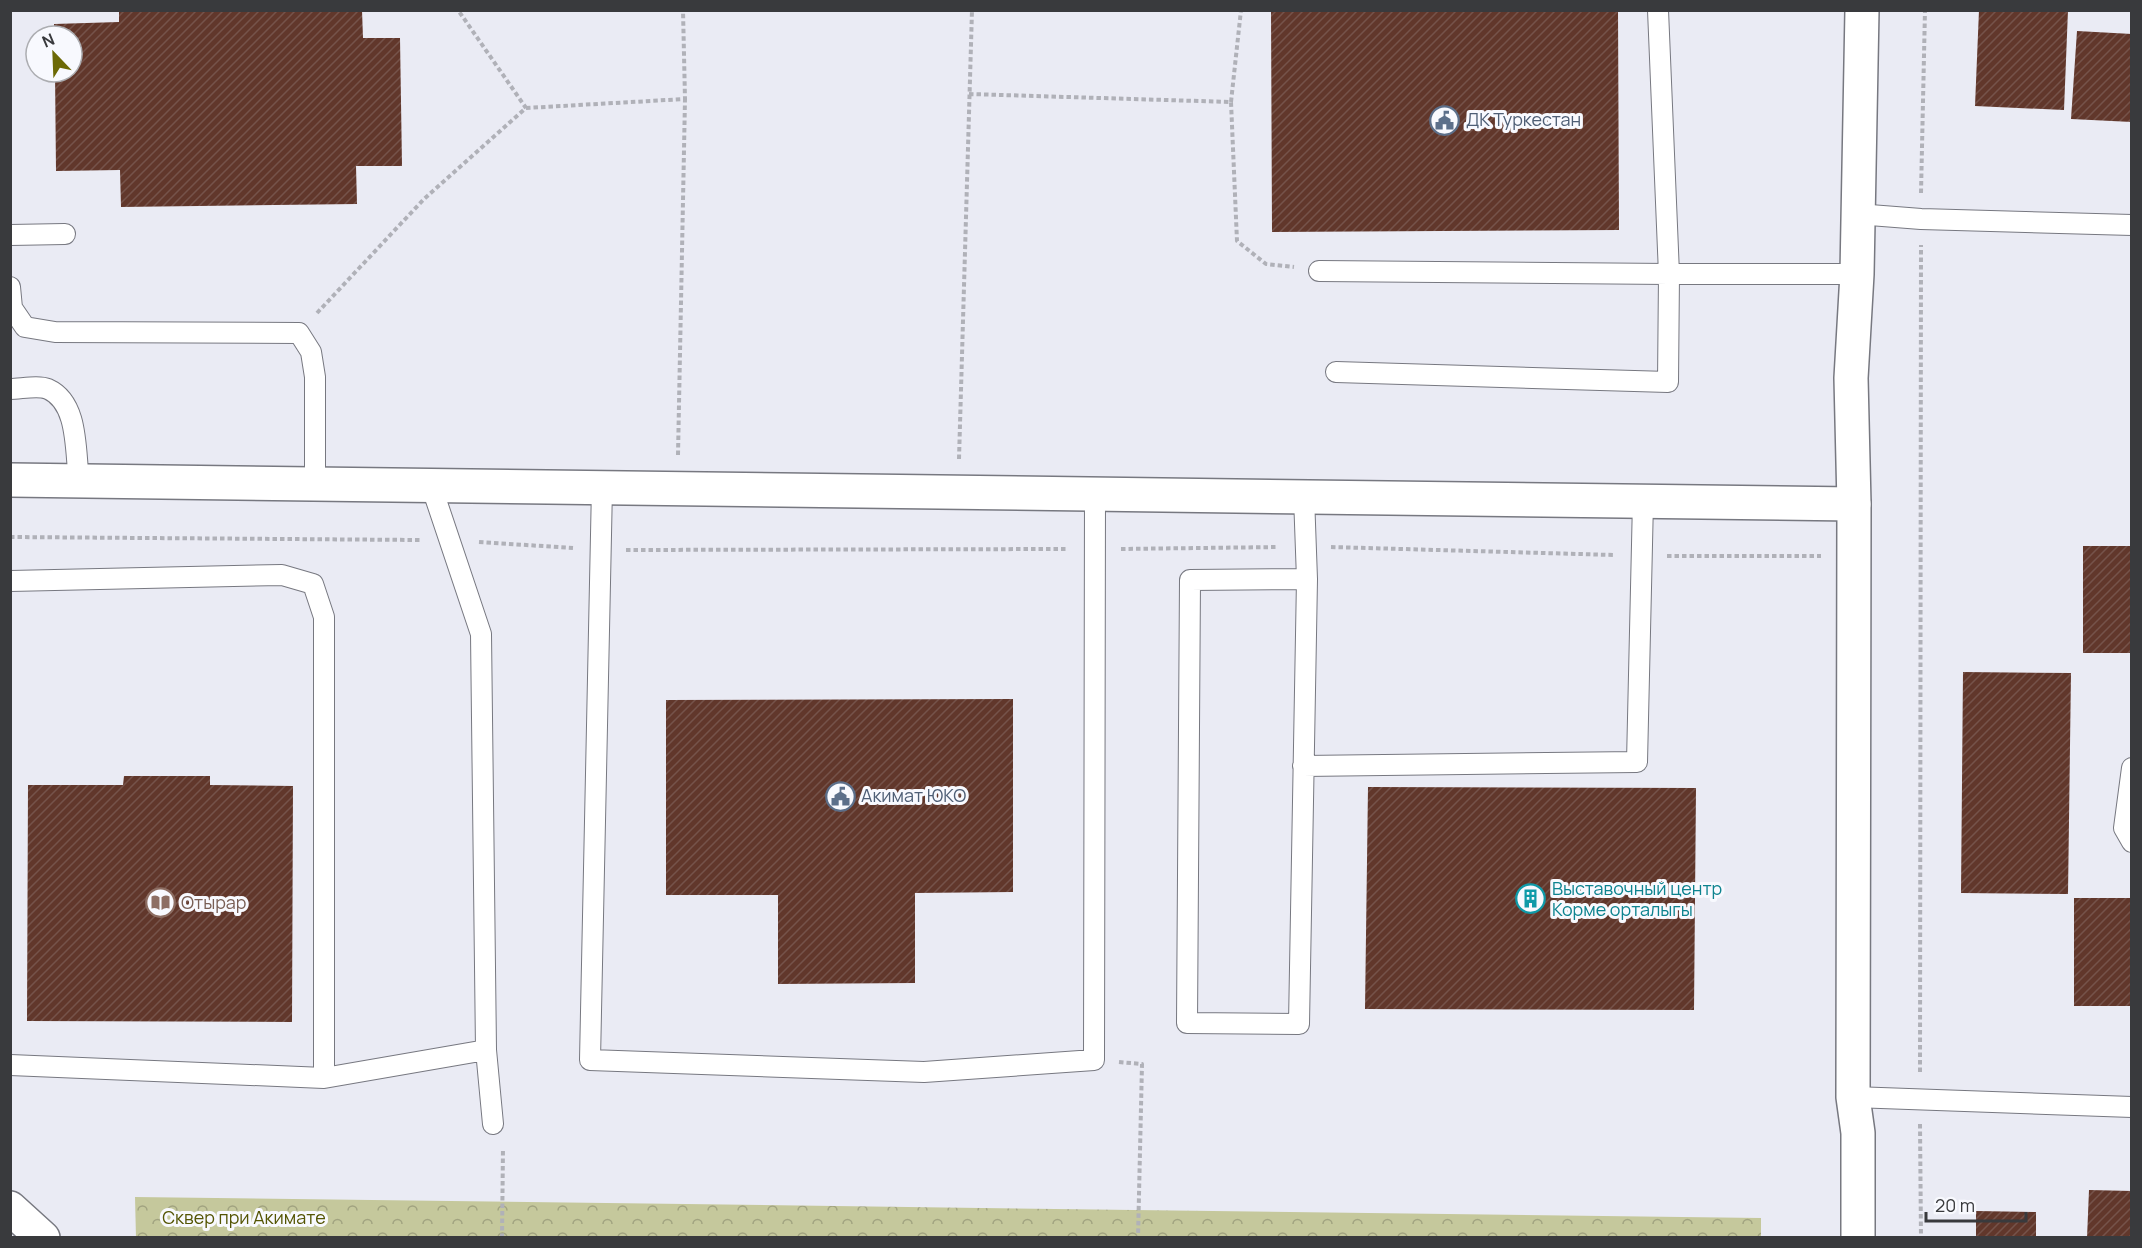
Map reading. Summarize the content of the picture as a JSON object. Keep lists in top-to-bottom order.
{
  "parks": ["Сквер при Акимате"],
  "places": {
    "public building": ["ДК Туркестан", "Акимат ЮКО"],
    "building": ["Выставочный центр Корме орталыгы"],
    "library": ["Отырар"]
  },
  "scale_bar": "20 m",
  "north": "top left"
}
